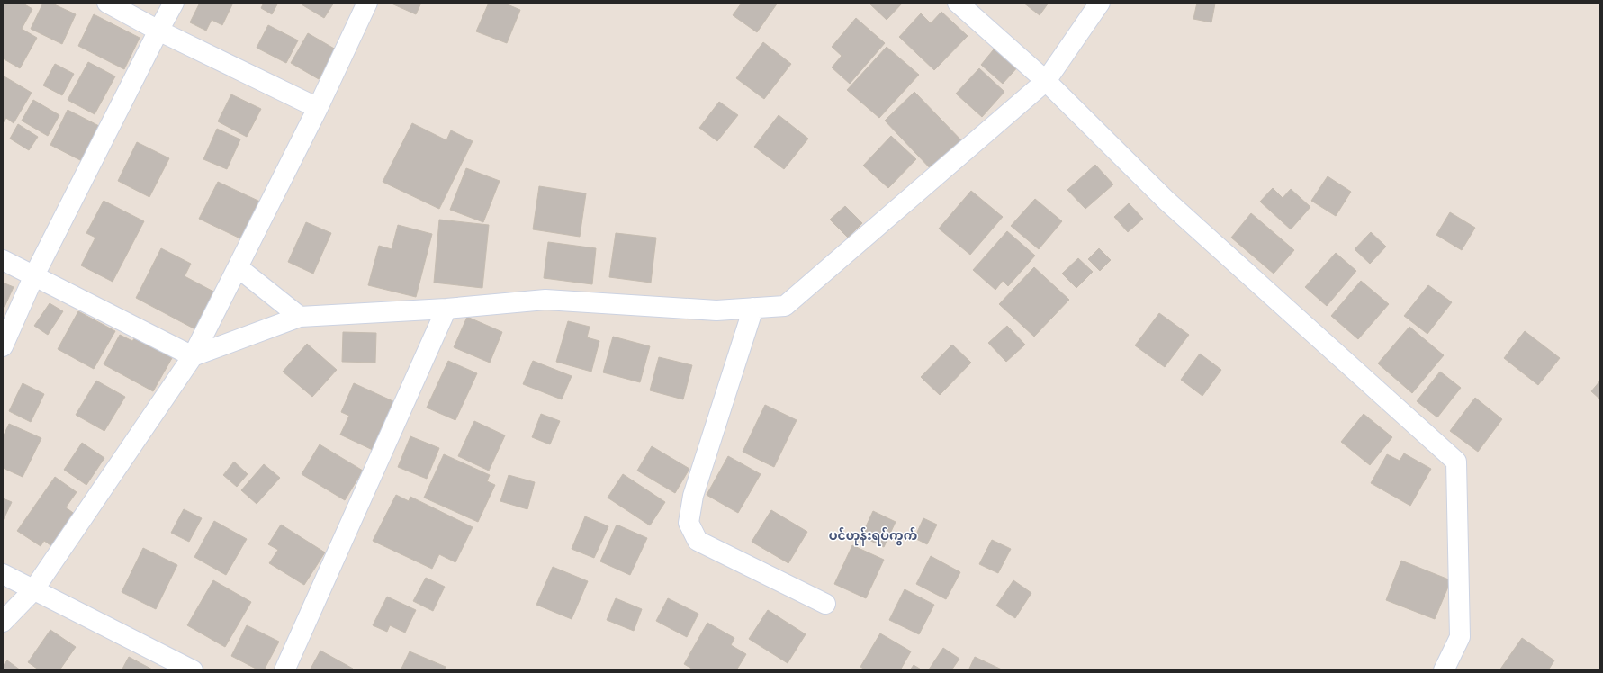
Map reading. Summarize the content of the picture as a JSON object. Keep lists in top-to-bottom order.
{
  "districts": ["ပင်ဟုန်းရပ်ကွက်"]
}
